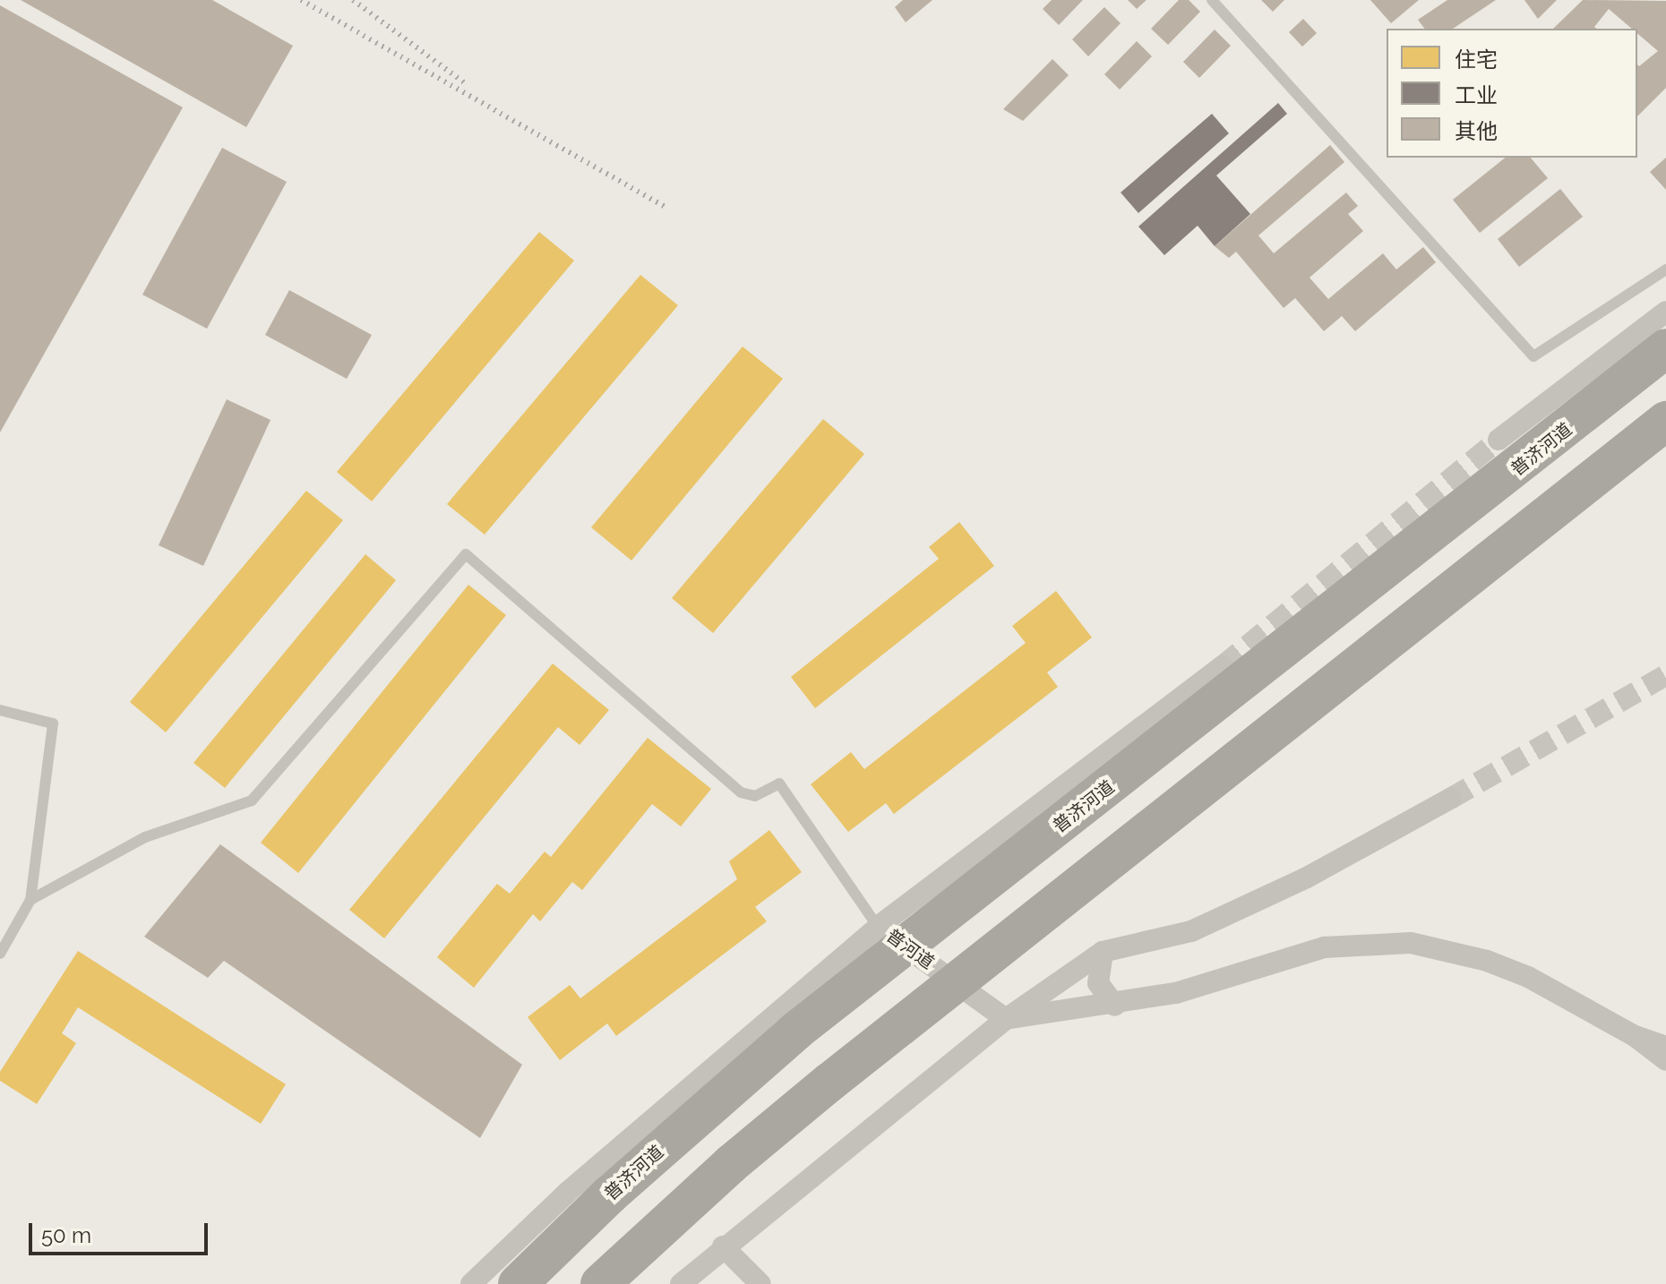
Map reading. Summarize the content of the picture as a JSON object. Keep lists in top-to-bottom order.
{
  "streets": {
    "highway": ["普济河道"],
    "street": ["普河道"]
  },
  "legend": ["住宅", "工业", "其他"],
  "scale_bar": "50 m"
}
